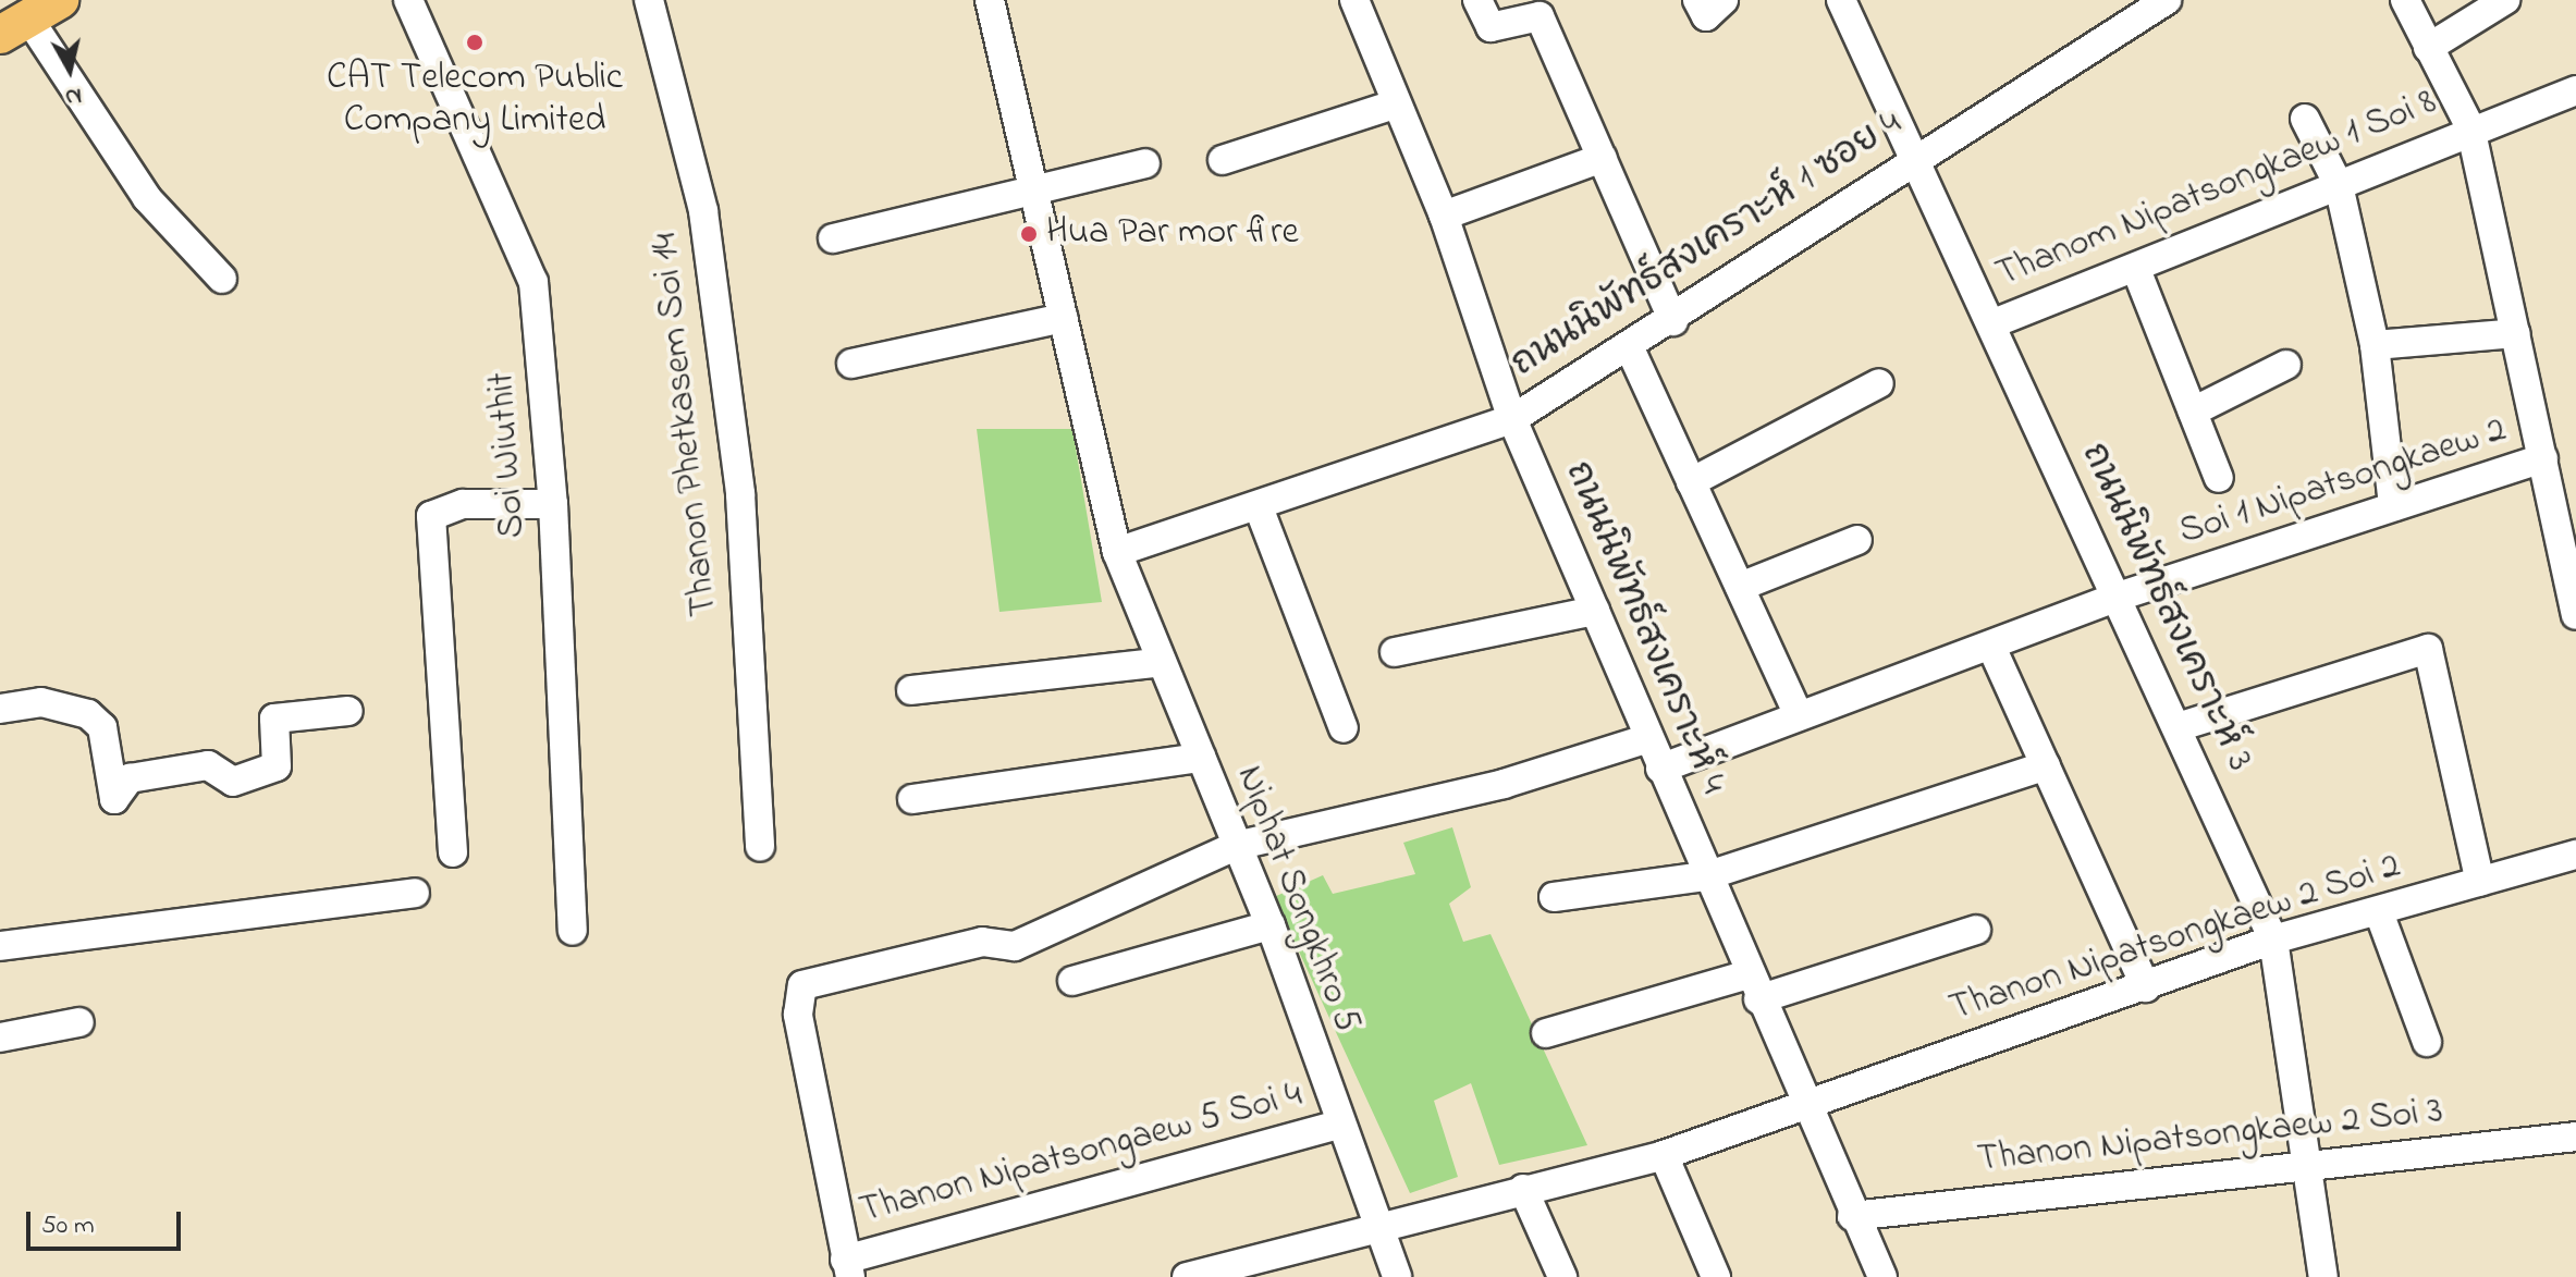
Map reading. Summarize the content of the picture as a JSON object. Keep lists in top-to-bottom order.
{
  "streets": {
    "street": [
      "Thanom Nipatsongkaew 1 Soi 8",
      "ถนนนิพัทธ์สงเคราะห์ 1 ซอย 4",
      "Thanon Phetkasem Soi 14",
      "Soi Wiuthit",
      "Soi 1 Nipatsongkaew 2",
      "ถนนนิพัทธ์สงเคราะห์ 3",
      "ถนนนิพัทธ์สงเคราะห์ 4",
      "Niphat Songkhro 5",
      "Thanon Nipatsongkaew 2 Soi 2",
      "Thanon Nipatsongkaew 2 Soi 3",
      "Thanon Nipatsongaew 5 Soi 4"
    ]
  },
  "crossings": [
    ["Thanom Nipatsongkaew 1 Soi 8", "ถนนนิพัทธ์สงเคราะห์ 3"],
    ["ถนนนิพัทธ์สงเคราะห์ 1 ซอย 4", "ถนนนิพัทธ์สงเคราะห์ 3"],
    ["ถนนนิพัทธ์สงเคราะห์ 1 ซอย 4", "ถนนนิพัทธ์สงเคราะห์ 4"],
    ["ถนนนิพัทธ์สงเคราะห์ 1 ซอย 4", "Niphat Songkhro 5"],
    ["Soi 1 Nipatsongkaew 2", "ถนนนิพัทธ์สงเคราะห์ 3"],
    ["Soi 1 Nipatsongkaew 2", "ถนนนิพัทธ์สงเคราะห์ 4"],
    ["ถนนนิพัทธ์สงเคราะห์ 3", "Thanon Nipatsongkaew 2 Soi 2"],
    ["ถนนนิพัทธ์สงเคราะห์ 3", "Thanon Nipatsongkaew 2 Soi 3"],
    ["ถนนนิพัทธ์สงเคราะห์ 4", "Thanon Nipatsongkaew 2 Soi 2"],
    ["ถนนนิพัทธ์สงเคราะห์ 4", "Thanon Nipatsongkaew 2 Soi 3"],
    ["Niphat Songkhro 5", "Thanon Nipatsongkaew 2 Soi 2"],
    ["Niphat Songkhro 5", "Thanon Nipatsongaew 5 Soi 4"]
  ],
  "places": ["CAT Telecom Public Company Limited", "Hua Par mor fire"],
  "scale_bar": "50 m",
  "north": "bottom"
}
